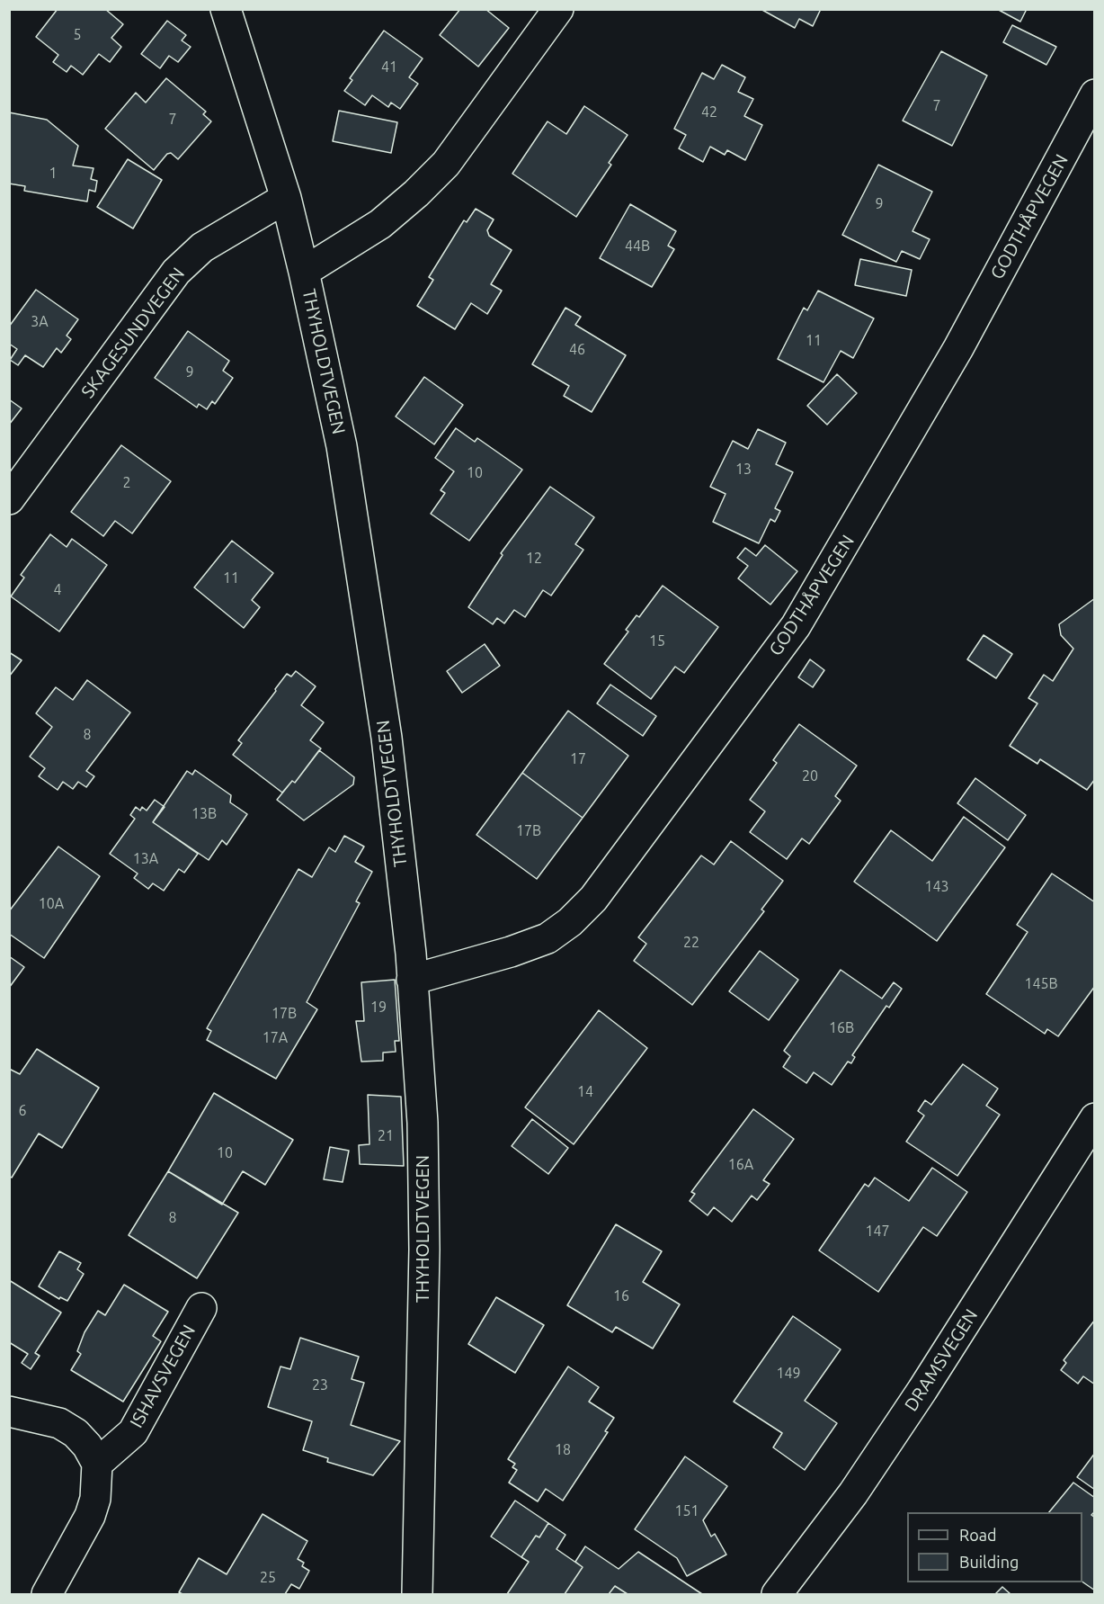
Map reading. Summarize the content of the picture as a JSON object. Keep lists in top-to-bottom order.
{
  "streets": {
    "street": [
      "GODTHÅPVEGEN",
      "SKAGESUNDVEGEN",
      "THYHOLDTVEGEN",
      "DRAMSVEGEN",
      "ISHAVSVEGEN"
    ]
  },
  "crossings": [
    ["GODTHÅPVEGEN", "THYHOLDTVEGEN"],
    ["SKAGESUNDVEGEN", "THYHOLDTVEGEN"]
  ],
  "house_numbers": [
    "5",
    "41",
    "7",
    "42",
    "7",
    "1",
    "9",
    "44B",
    "3A",
    "11",
    "46",
    "9",
    "13",
    "10",
    "2",
    "12",
    "11",
    "4",
    "15",
    "8",
    "17",
    "20",
    "13B",
    "17B",
    "13A",
    "143",
    "10A",
    "22",
    "145B",
    "19",
    "17B",
    "16B",
    "17A",
    "14",
    "6",
    "21",
    "10",
    "16A",
    "8",
    "147",
    "16",
    "149",
    "23",
    "18",
    "151",
    "25"
  ],
  "legend": ["Road", "Building"]
}
